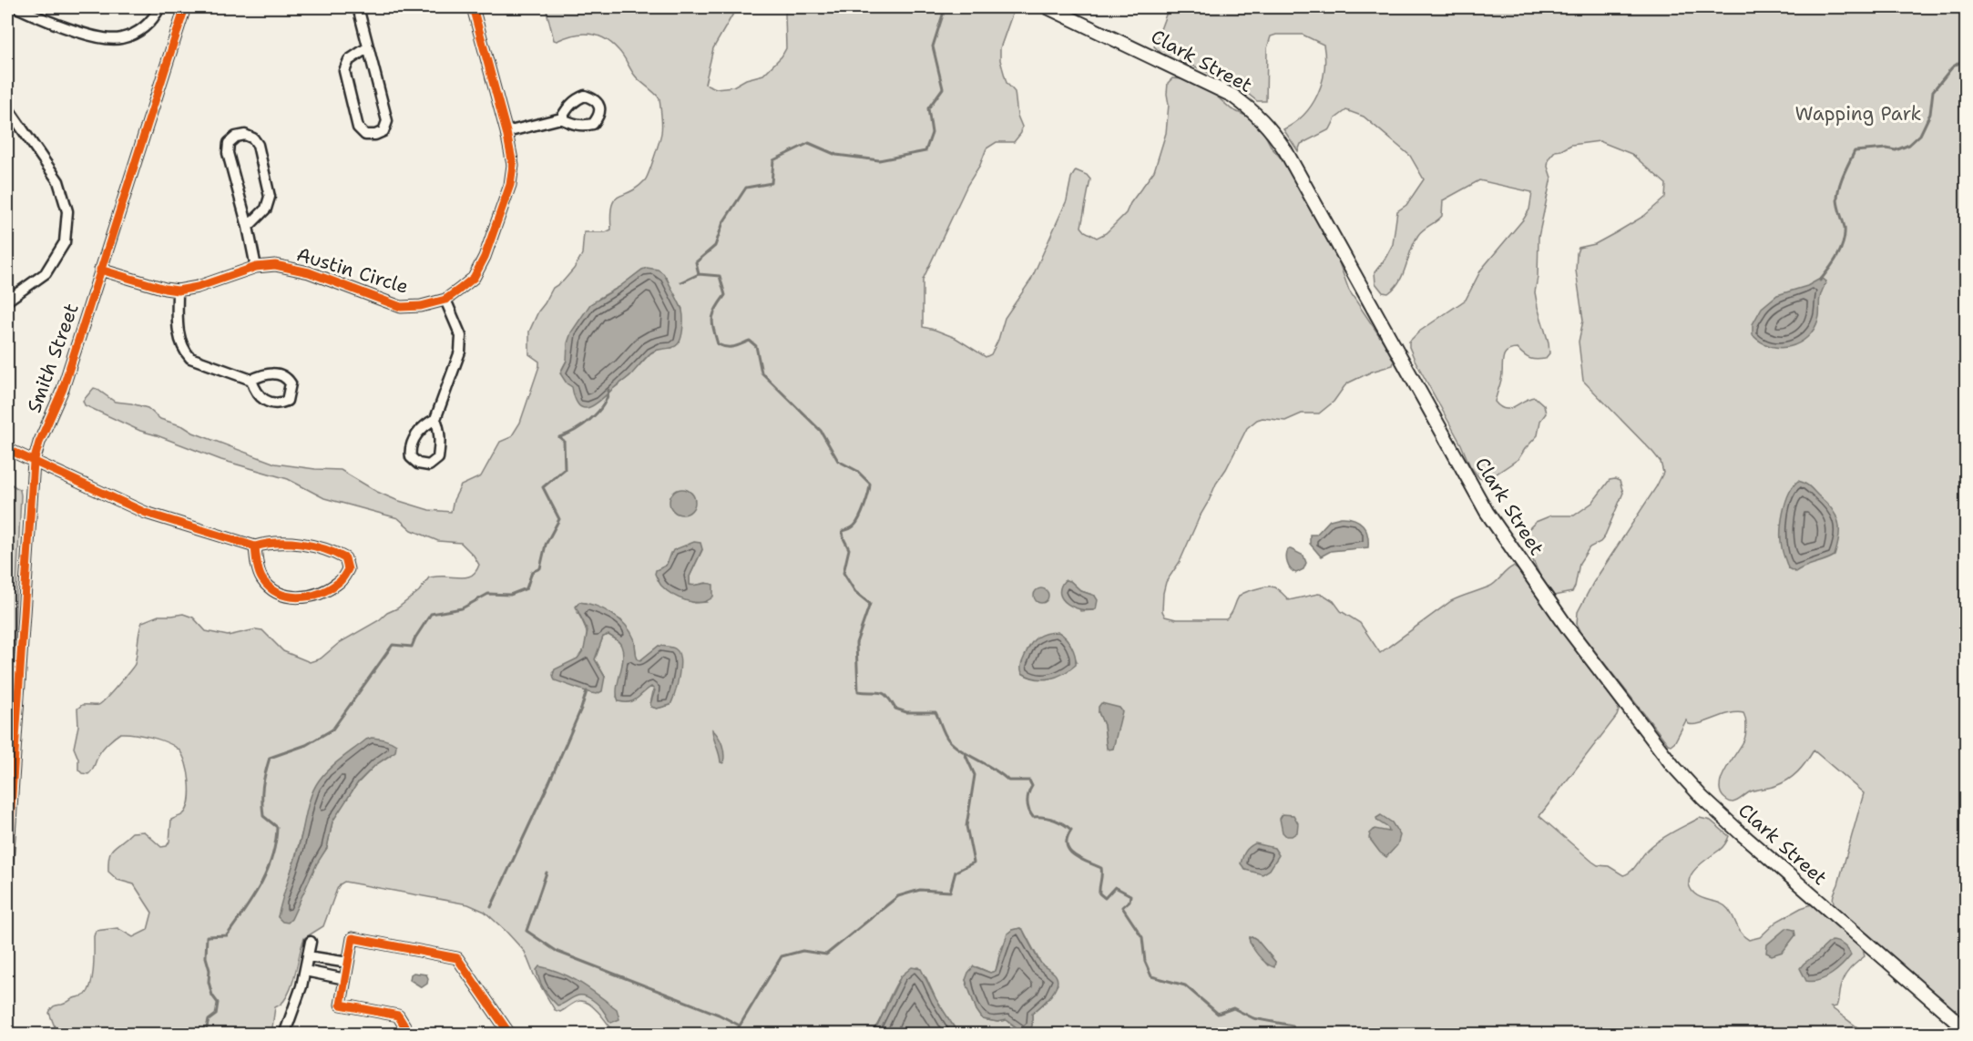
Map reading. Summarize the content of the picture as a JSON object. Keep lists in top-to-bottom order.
{
  "streets": {
    "main road": ["Clark Street"],
    "street": ["Austin Circle", "Smith Street"]
  },
  "crossings": [
    ["Austin Circle", "Smith Street"]
  ],
  "parks": ["Wapping Park"]
}
